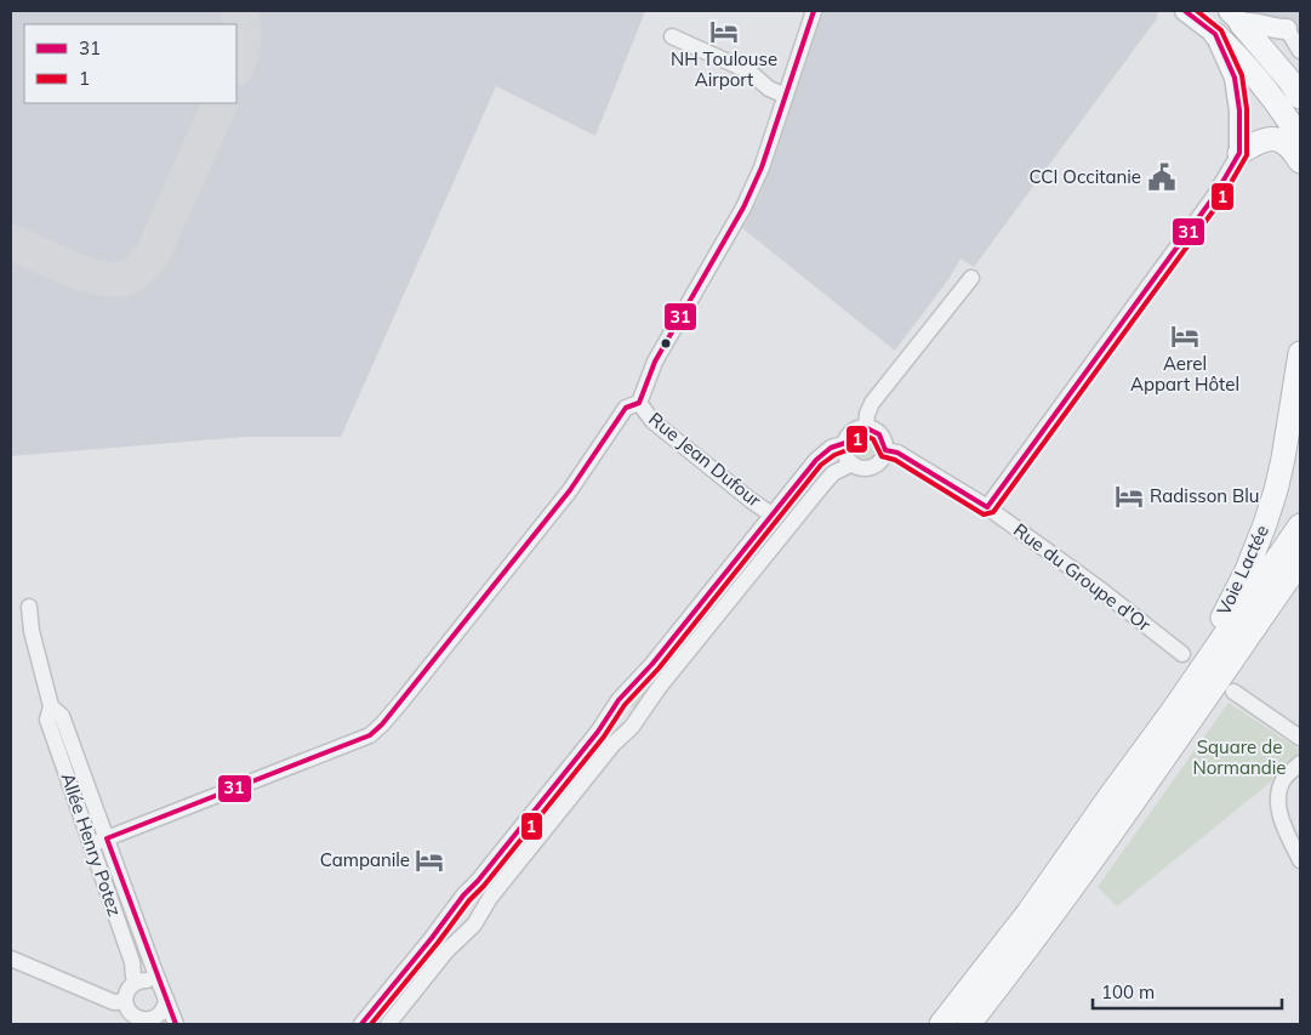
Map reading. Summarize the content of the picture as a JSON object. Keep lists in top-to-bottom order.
{
  "streets": {
    "highway": ["Voie Lactée"],
    "street": ["Rue Jean Dufour", "Rue du Groupe d'Or", "Allée Henry Potez"]
  },
  "parks": ["Square de Normandie"],
  "places": {
    "hotel": [
      "NH Toulouse Airport",
      "Aerel Appart Hôtel",
      "Radisson Blu",
      "Campanile"
    ],
    "public building": ["CCI Occitanie"]
  },
  "lines": ["transit line 31", "transit line 1"],
  "legend": ["31", "1"],
  "scale_bar": "100 m"
}
